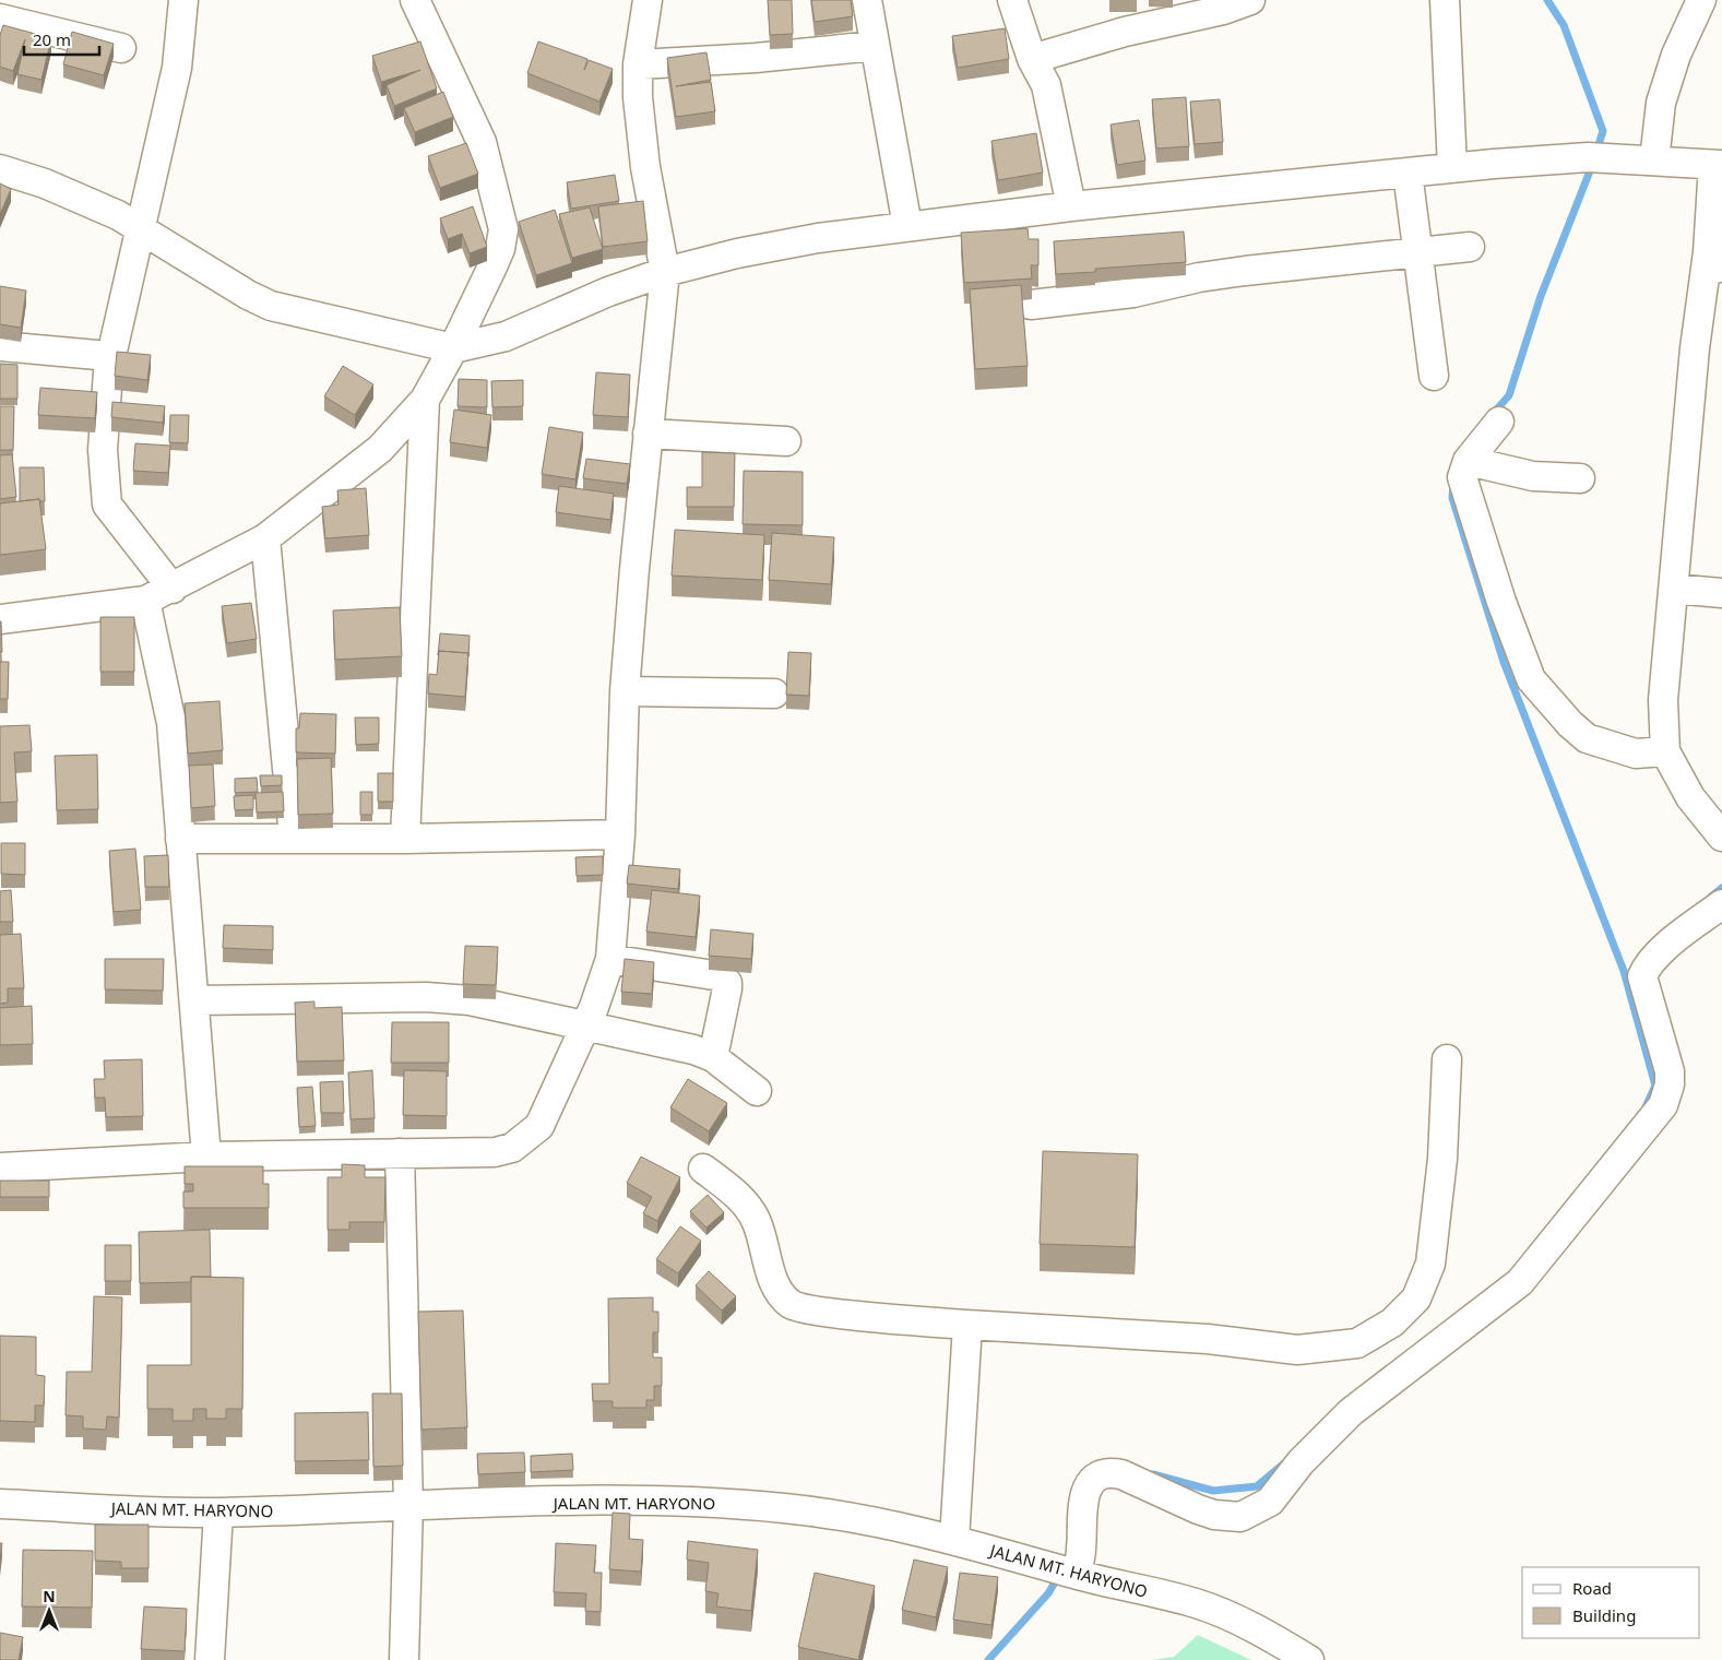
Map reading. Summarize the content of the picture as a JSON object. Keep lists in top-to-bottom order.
{
  "streets": {
    "street": ["JALAN MT. HARYONO"]
  },
  "legend": ["Road", "Building"],
  "scale_bar": "20 m",
  "north": "top"
}
